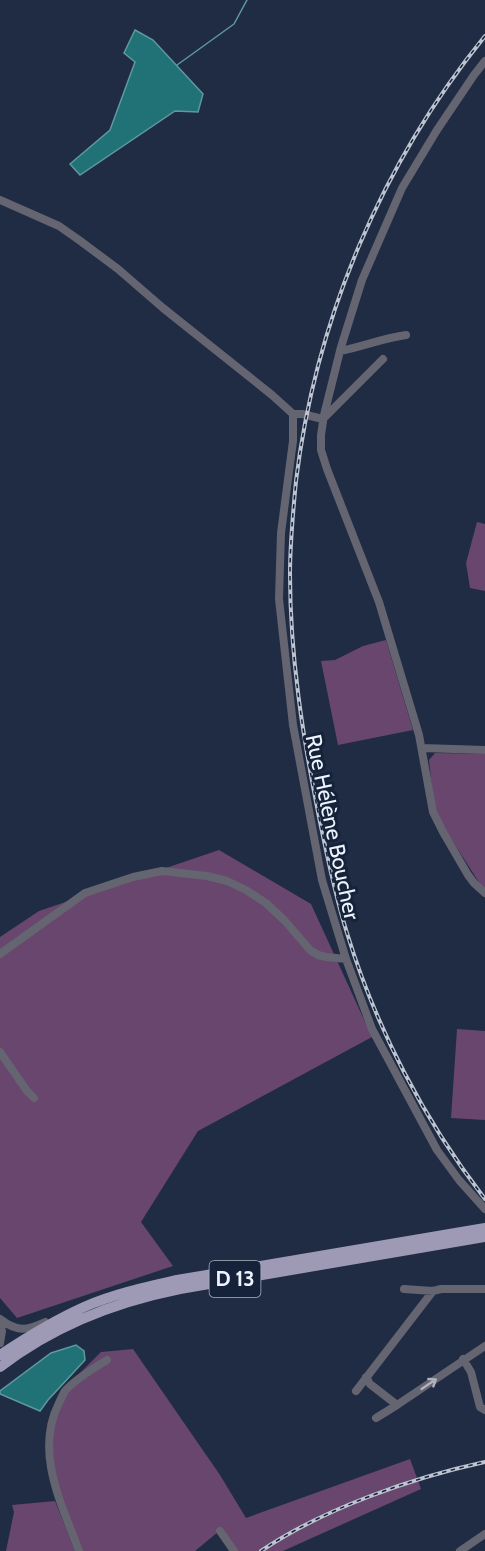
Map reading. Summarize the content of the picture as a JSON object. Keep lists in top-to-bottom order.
{
  "streets": {
    "main road": ["D 13"],
    "street": ["Rue Hélène Boucher"]
  }
}
